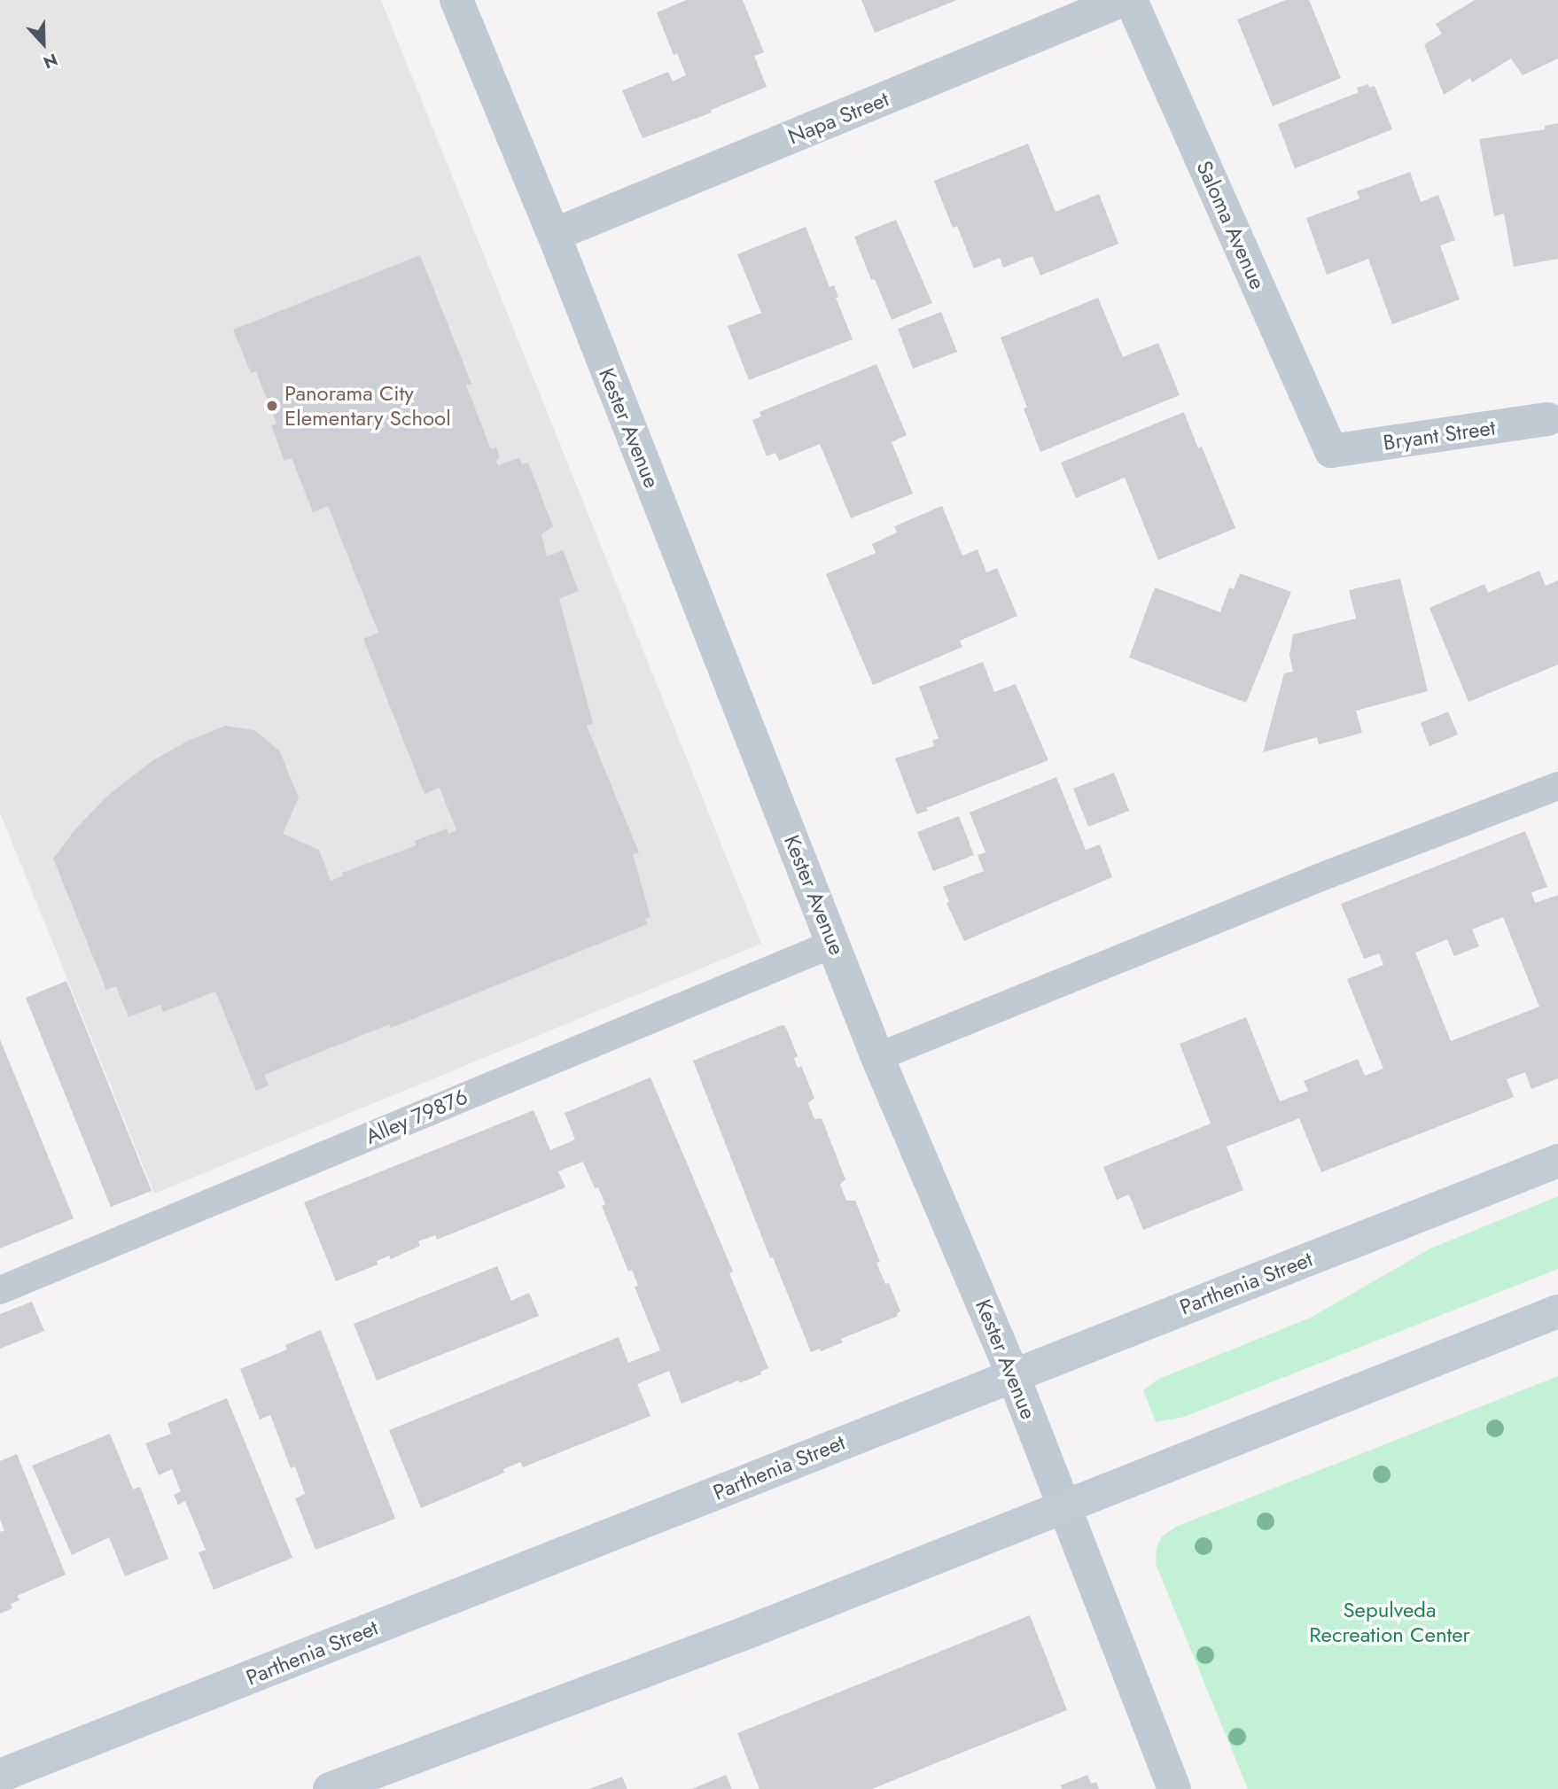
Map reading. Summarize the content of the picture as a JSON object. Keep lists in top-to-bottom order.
{
  "streets": {
    "main road": ["Parthenia Street"],
    "street": [
      "Napa Street",
      "Saloma Avenue",
      "Kester Avenue",
      "Bryant Street"
    ],
    "lane": ["Alley 79876"]
  },
  "crossings": [
    ["Napa Street", "Kester Avenue"],
    ["Saloma Avenue", "Bryant Street"],
    ["Kester Avenue", "Alley 79876"],
    ["Kester Avenue", "Parthenia Street"]
  ],
  "parks": ["Sepulveda Recreation Center"],
  "places": ["Panorama City Elementary School"],
  "north": "bottom"
}
